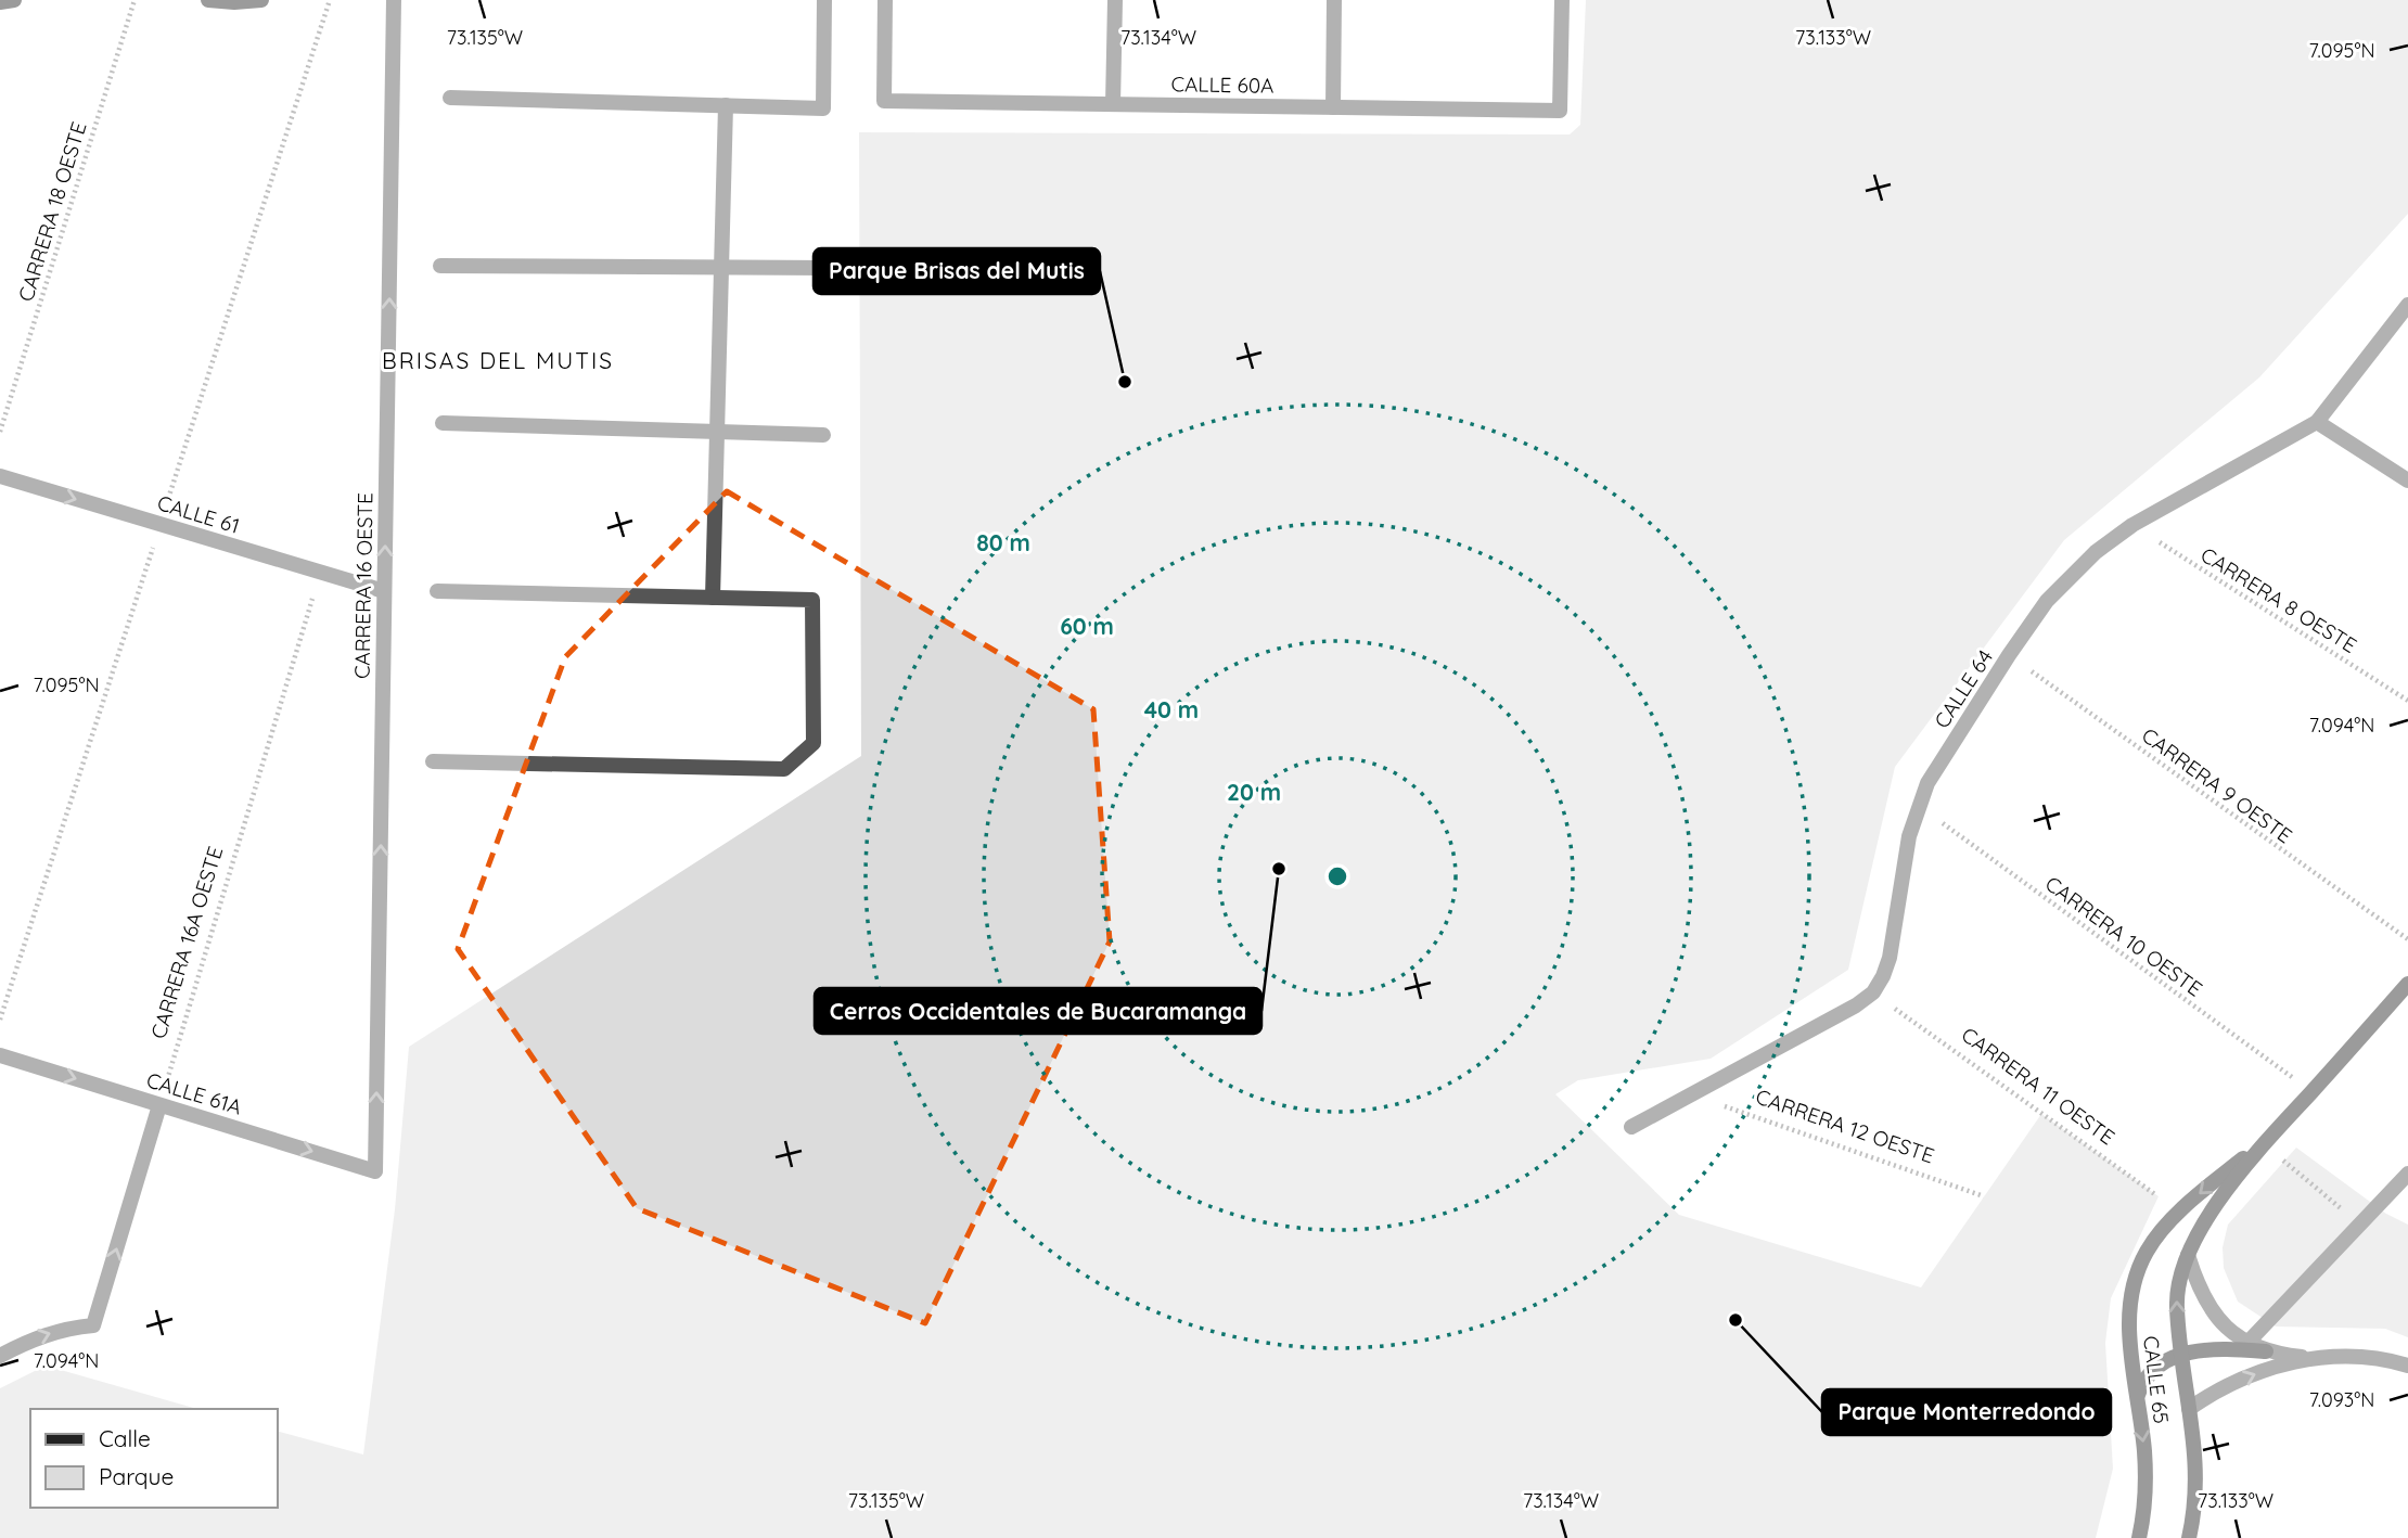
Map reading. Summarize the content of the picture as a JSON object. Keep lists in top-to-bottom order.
{
  "streets": {
    "street": [
      "CALLE 60A",
      "CALLE 61",
      "CARRERA 16 OESTE",
      "CALLE 64",
      "CALLE 61A",
      "CALLE 65"
    ],
    "path": [
      "CARRERA 18 OESTE",
      "CARRERA 8 OESTE",
      "CARRERA 9 OESTE",
      "CARRERA 10 OESTE",
      "CARRERA 16A OESTE",
      "CARRERA 11 OESTE",
      "CARRERA 12 OESTE"
    ]
  },
  "crossings": [
    ["CALLE 61", "CARRERA 16 OESTE"],
    ["CALLE 61", "CARRERA 16A OESTE"],
    ["CARRERA 16 OESTE", "CALLE 61A"],
    ["CARRERA 8 OESTE", "CALLE 64"],
    ["CALLE 64", "CARRERA 9 OESTE"],
    ["CALLE 64", "CARRERA 10 OESTE"],
    ["CALLE 64", "CARRERA 11 OESTE"],
    ["CALLE 64", "CARRERA 12 OESTE"],
    ["CARRERA 10 OESTE", "CALLE 65"],
    ["CARRERA 16A OESTE", "CALLE 61A"],
    ["CARRERA 11 OESTE", "CALLE 65"]
  ],
  "one_way": ["CALLE 61", "CARRERA 16 OESTE", "CALLE 61A"],
  "districts": ["BRISAS DEL MUTIS"],
  "places": ["Parque Brisas del Mutis", "Cerros Occidentales de Bucaramanga", "Parque Monterredondo"],
  "legend": ["Calle", "Parque"],
  "coordinates": [
    "73.135°W",
    "73.134°W",
    "73.133°W",
    "7.095°N",
    "7.094°N",
    "7.093°N"
  ],
  "rings": [
    "80 m",
    "60 m",
    "40 m",
    "20 m"
  ]
}
